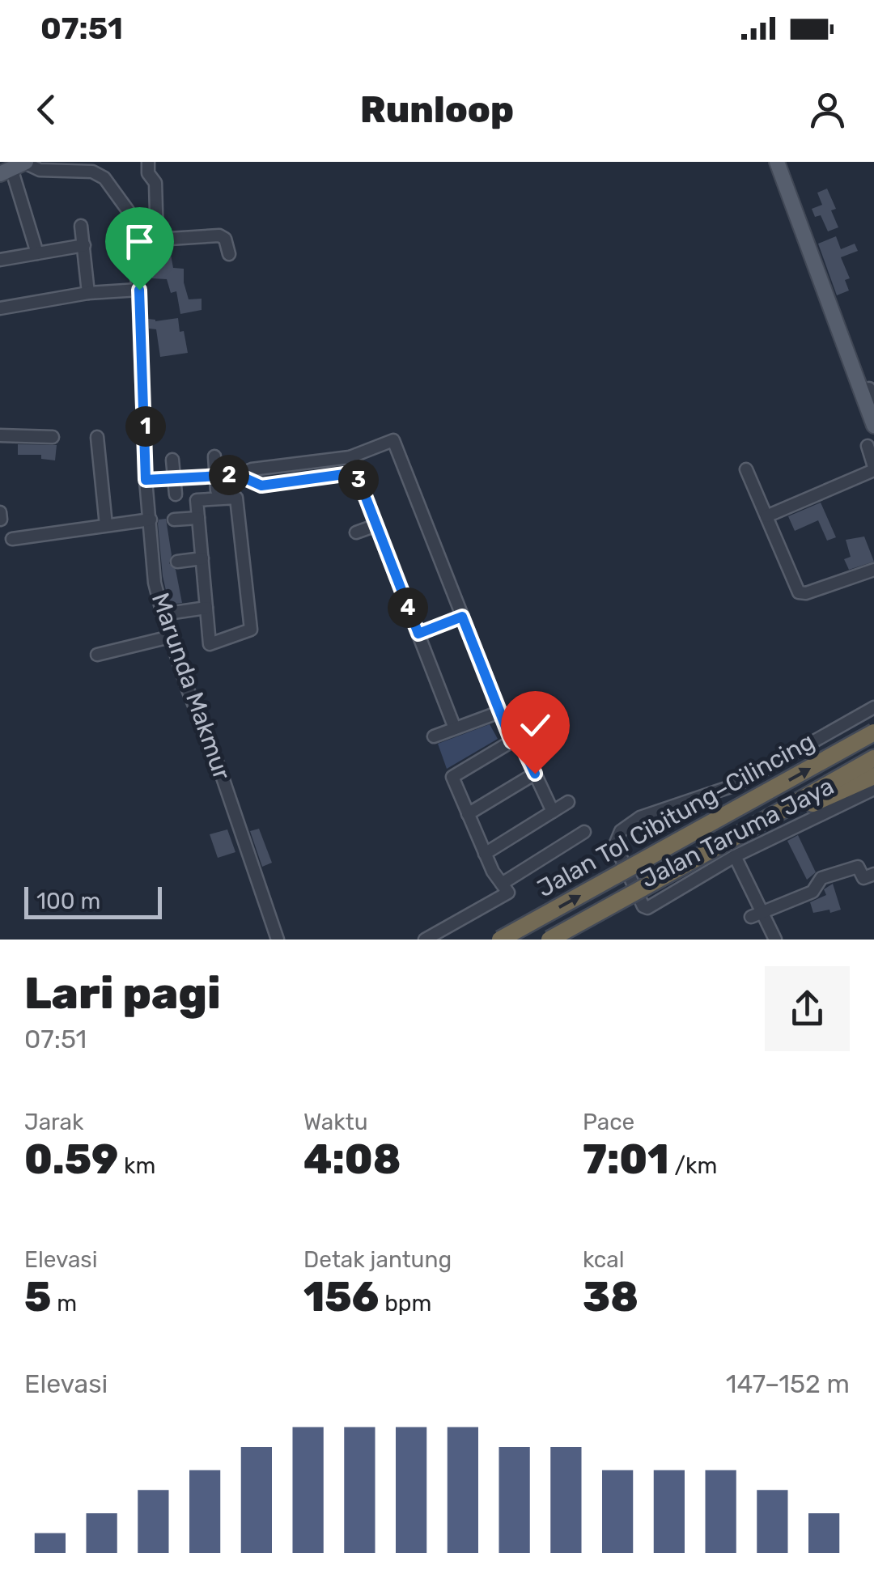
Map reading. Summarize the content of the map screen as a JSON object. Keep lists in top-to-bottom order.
{
  "streets": {
    "highway": ["Jalan Tol Cibitung–Cilincing"],
    "street": ["Marunda Makmur", "Jalan Taruma Jaya"]
  },
  "scale_bar": "100 m",
  "page": {
    "status": "07:51",
    "header": "Runloop",
    "pins": [
      "1",
      "2",
      "3",
      "4"
    ],
    "scale": "100 m",
    "heading": ["Lari pagi", "07:51"],
    "stats": [
      ["Jarak", "0.59 km"],
      ["Waktu", "4:08"],
      ["Pace", "7:01 /km"],
      ["Elevasi", "5 m"],
      ["Detak jantung", "156 bpm"],
      ["kcal", "38"]
    ],
    "chart": ["Elevasi", "147–152 m"]
  }
}
